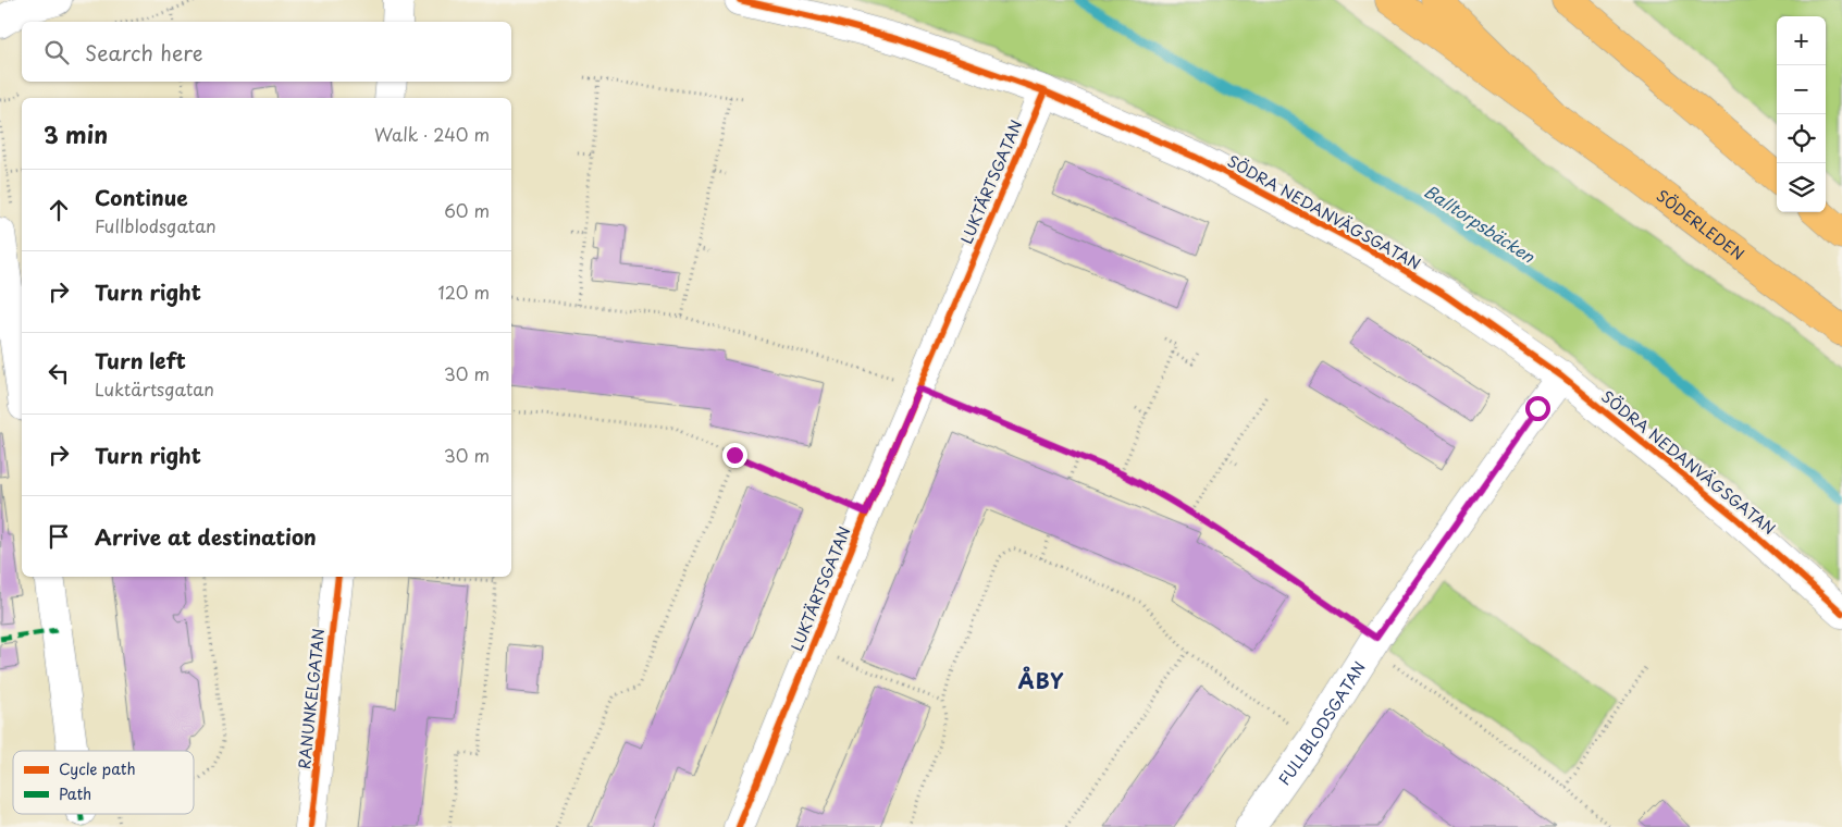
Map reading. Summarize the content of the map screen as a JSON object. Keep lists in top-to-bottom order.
{
  "streets": {
    "highway": ["SÖDERLEDEN"],
    "street": [
      "LUKTÄRTSGATAN",
      "SÖDRA NEDANVÄGSGATAN",
      "RANUNKELGATAN",
      "FULLBLODSGATAN"
    ]
  },
  "crossings": [
    ["LUKTÄRTSGATAN", "SÖDRA NEDANVÄGSGATAN"],
    ["SÖDRA NEDANVÄGSGATAN", "FULLBLODSGATAN"]
  ],
  "districts": ["ÅBY"],
  "water": ["Balltorpsbäcken"],
  "legend": ["Cycle path", "Path"],
  "page": {
    "map_buttons": ["+", "−"],
    "search": "Search here",
    "heading": ["3 min", "Walk · 240 m"],
    "list": [
      ["Continue", "Fullblodsgatan", "60 m"],
      ["Turn right", "120 m"],
      ["Turn left", "Luktärtsgatan", "30 m"],
      ["Turn right", "30 m"],
      "Arrive at destination"
    ]
  }
}
